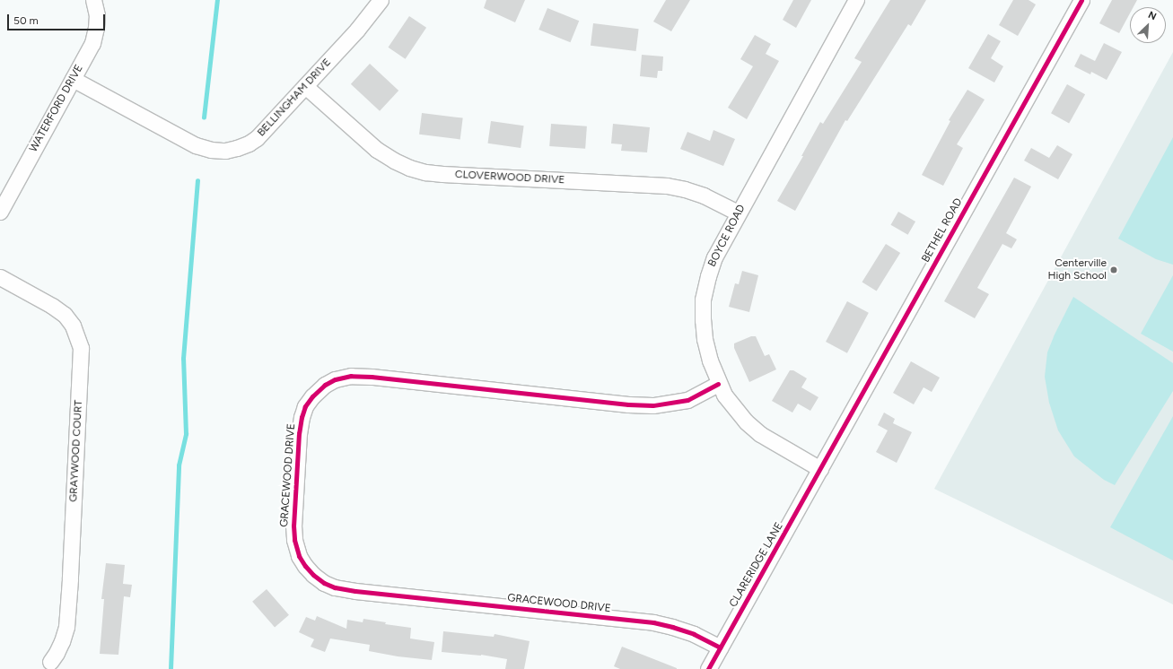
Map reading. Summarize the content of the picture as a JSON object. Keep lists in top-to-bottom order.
{
  "streets": {
    "street": [
      "BELLINGHAM DRIVE",
      "WATERFORD DRIVE",
      "CLOVERWOOD DRIVE",
      "BETHEL ROAD",
      "BOYCE ROAD",
      "GRAYWOOD COURT",
      "GRACEWOOD DRIVE",
      "CLARERIDGE LANE"
    ]
  },
  "crossings": [
    ["BELLINGHAM DRIVE", "WATERFORD DRIVE"],
    ["BELLINGHAM DRIVE", "CLOVERWOOD DRIVE"],
    ["CLOVERWOOD DRIVE", "BOYCE ROAD"],
    ["BETHEL ROAD", "BOYCE ROAD"],
    ["BETHEL ROAD", "CLARERIDGE LANE"],
    ["BOYCE ROAD", "GRACEWOOD DRIVE"],
    ["BOYCE ROAD", "CLARERIDGE LANE"],
    ["GRACEWOOD DRIVE", "CLARERIDGE LANE"]
  ],
  "places": ["Centerville High School"],
  "scale_bar": "50 m",
  "north": "top right"
}
